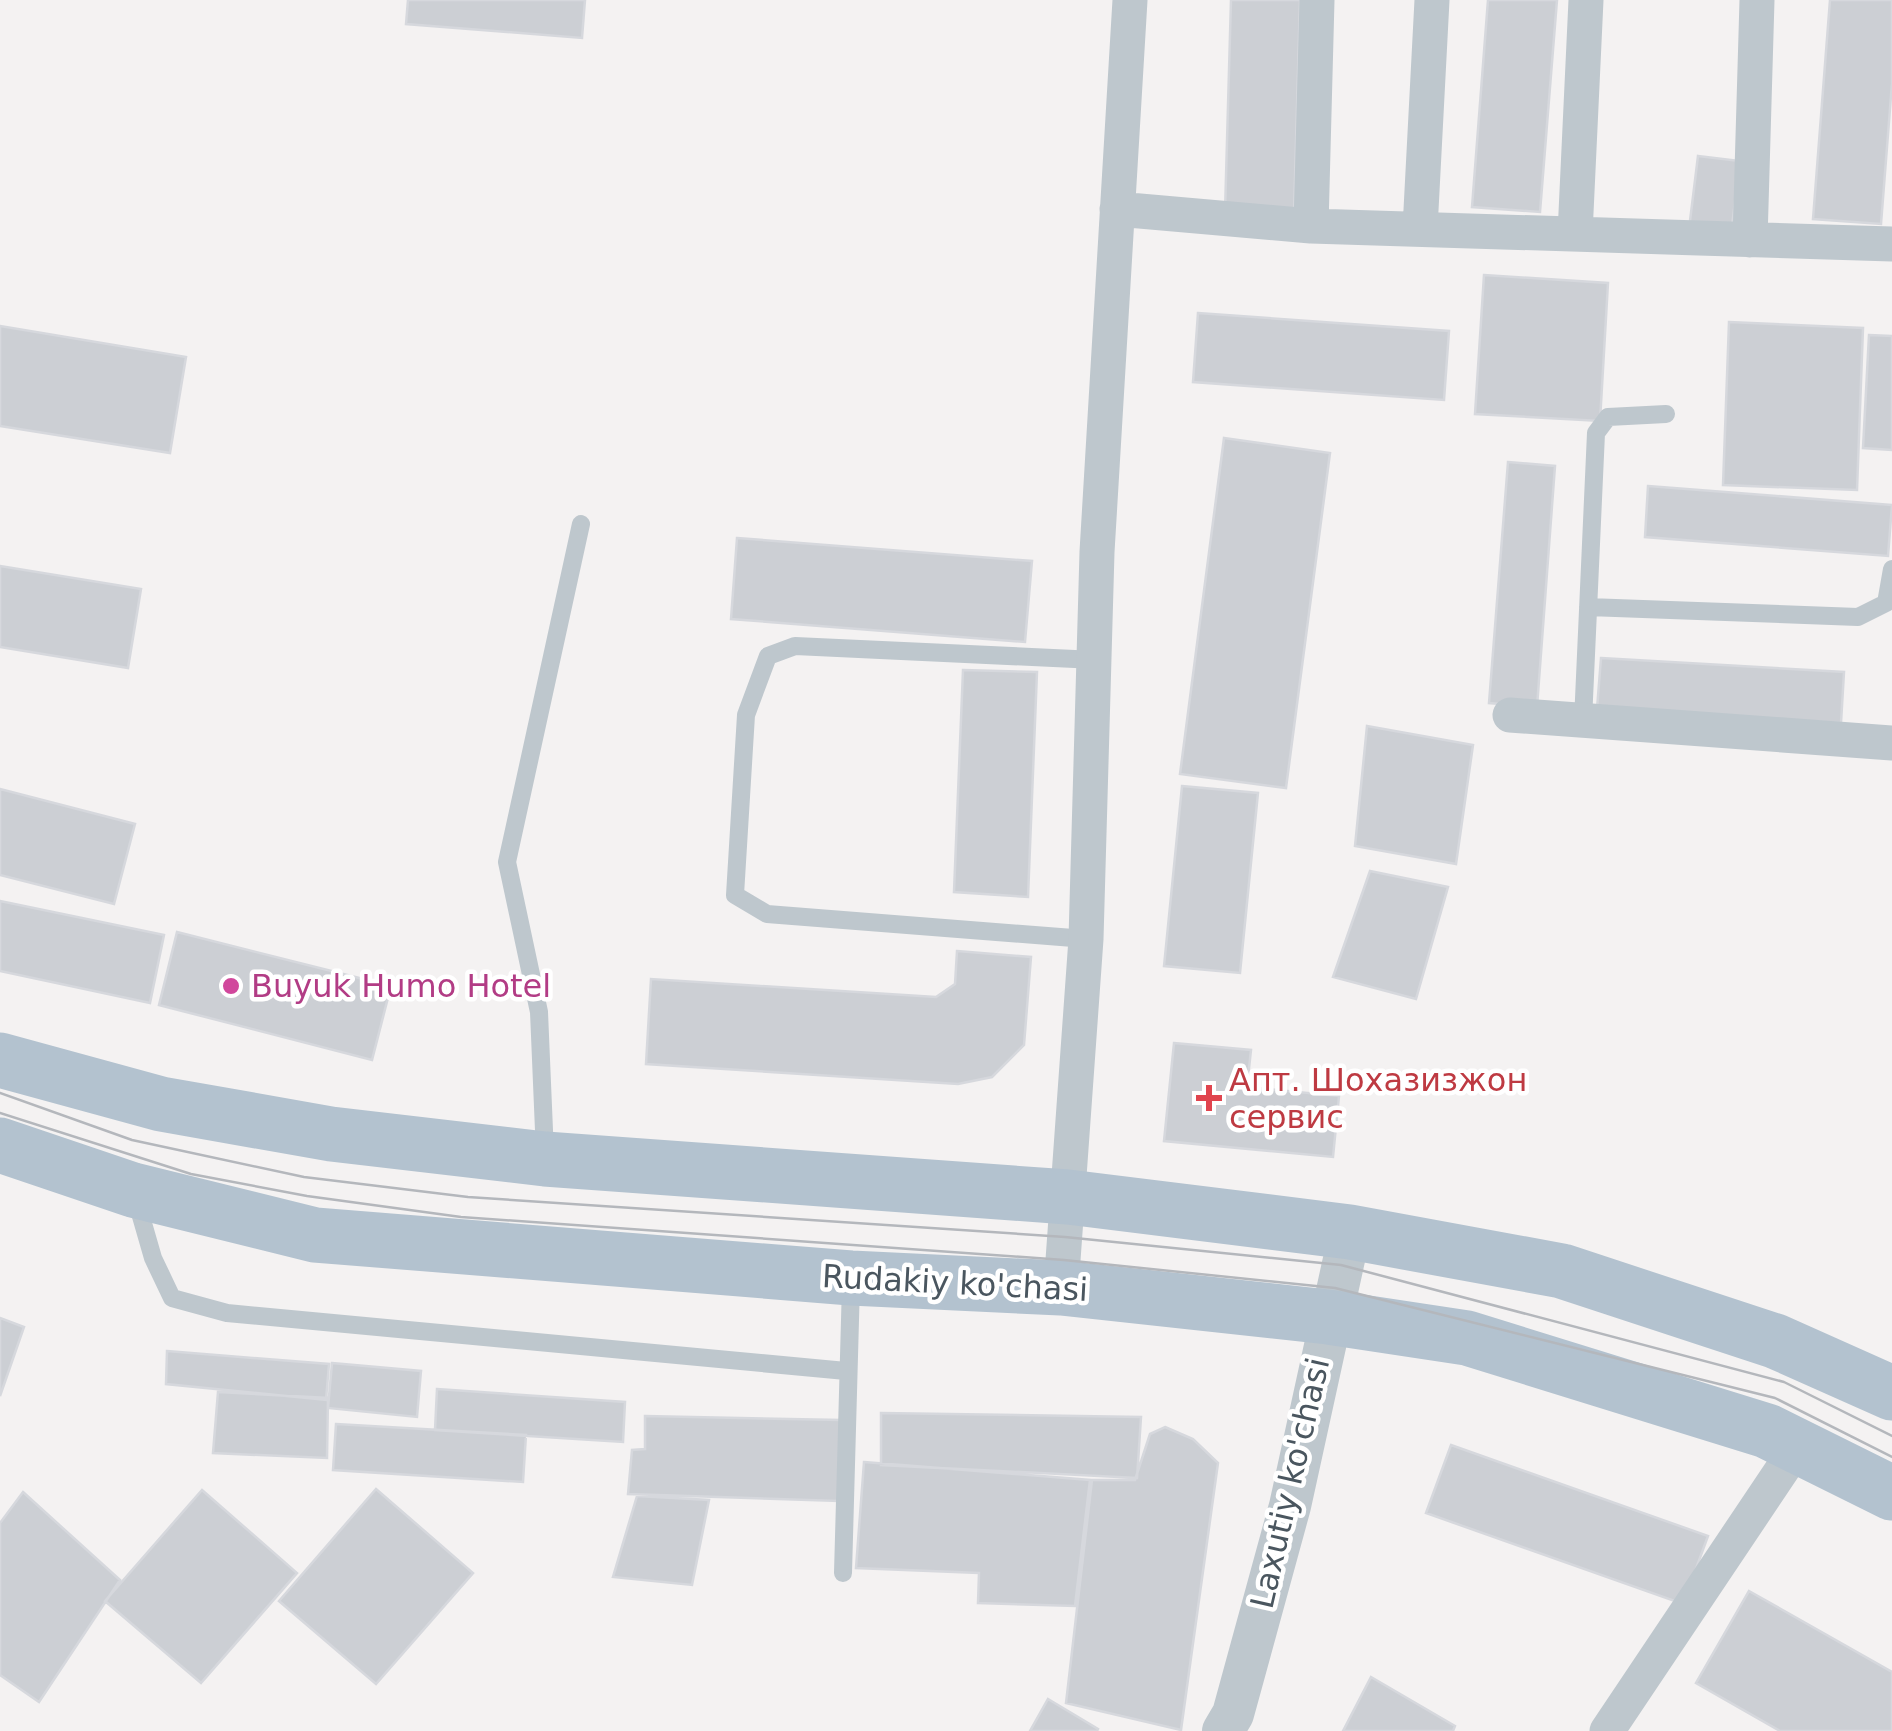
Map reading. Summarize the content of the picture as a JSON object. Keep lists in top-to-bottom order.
{
  "streets": {
    "main road": ["Rudakiy ko'chasi"],
    "street": ["Laxutiy ko'chasi"]
  },
  "crossings": [
    ["Rudakiy ko'chasi", "Laxutiy ko'chasi"]
  ],
  "places": {
    "other": ["Buyuk Humo Hotel"],
    "health": ["Апт. Шохазизжон сервис"]
  }
}
